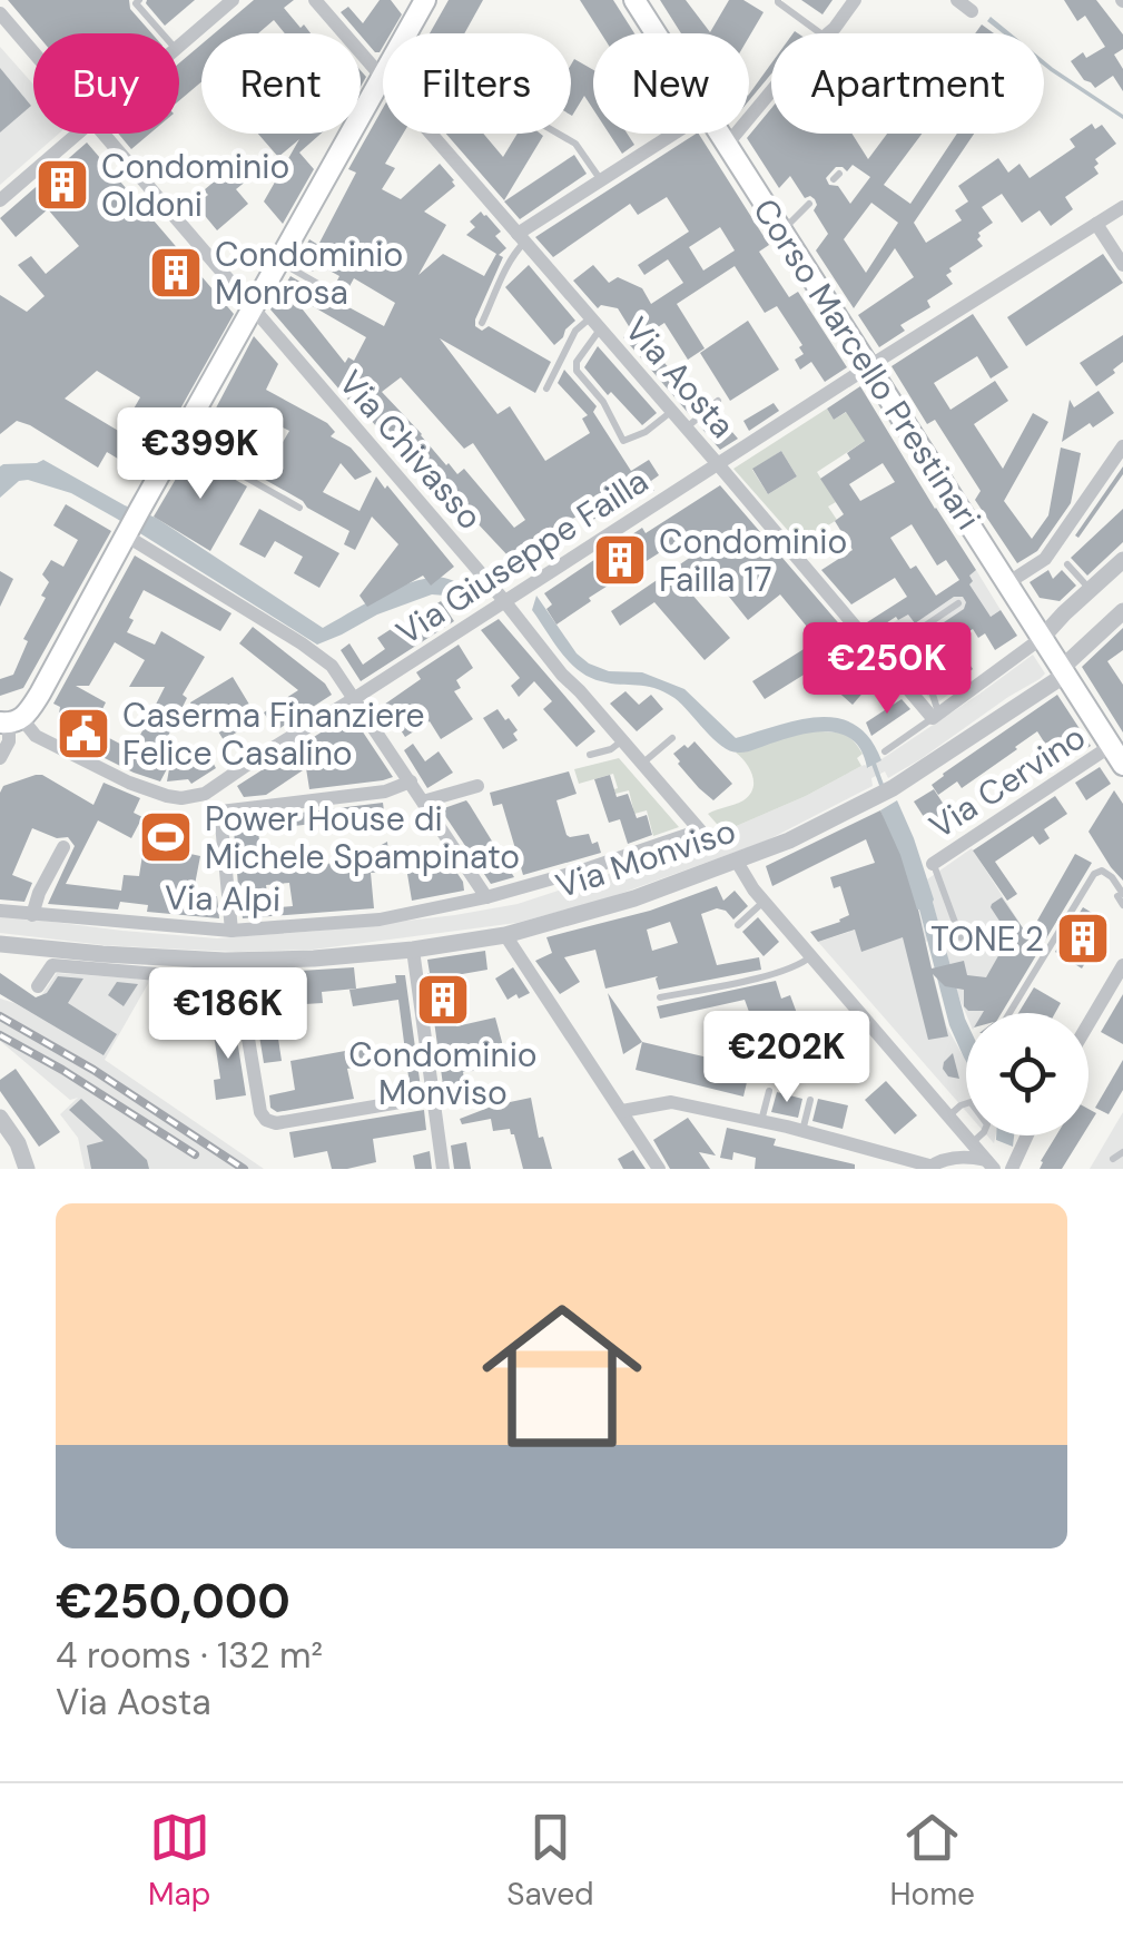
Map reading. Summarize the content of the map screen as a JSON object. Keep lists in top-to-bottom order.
{
  "streets": {
    "main road": ["Corso Marcello Prestinari"],
    "street": [
      "Via Aosta",
      "Via Chivasso",
      "Via Giuseppe Failla",
      "Via Cervino",
      "Via Monviso",
      "Via Alpi"
    ]
  },
  "crossings": [
    ["Corso Marcello Prestinari", "Via Giuseppe Failla"],
    ["Corso Marcello Prestinari", "Via Cervino"],
    ["Corso Marcello Prestinari", "Via Monviso"],
    ["Via Aosta", "Via Giuseppe Failla"],
    ["Via Chivasso", "Via Giuseppe Failla"],
    ["Via Chivasso", "Via Alpi"]
  ],
  "places": {
    "building": [
      "Condominio Oldoni",
      "Condominio Monrosa",
      "Condominio Failla 17",
      "TONE 2",
      "Condominio Monviso"
    ],
    "public building": ["Caserma Finanziere Felice Casalino"],
    "sports": ["Power House di Michele Spampinato"]
  },
  "page": {
    "chip": [
      "Buy",
      "Rent",
      "Filters",
      "New",
      "Apartment"
    ],
    "price": [
      "€399K",
      "€250K",
      "€186K",
      "€202K"
    ],
    "list": [
      {
        "name": "€250,000",
        "note": "4 rooms · 132 m² · Via Aosta"
      }
    ],
    "tabs": ["Map", "Saved", "Home"]
  }
}
